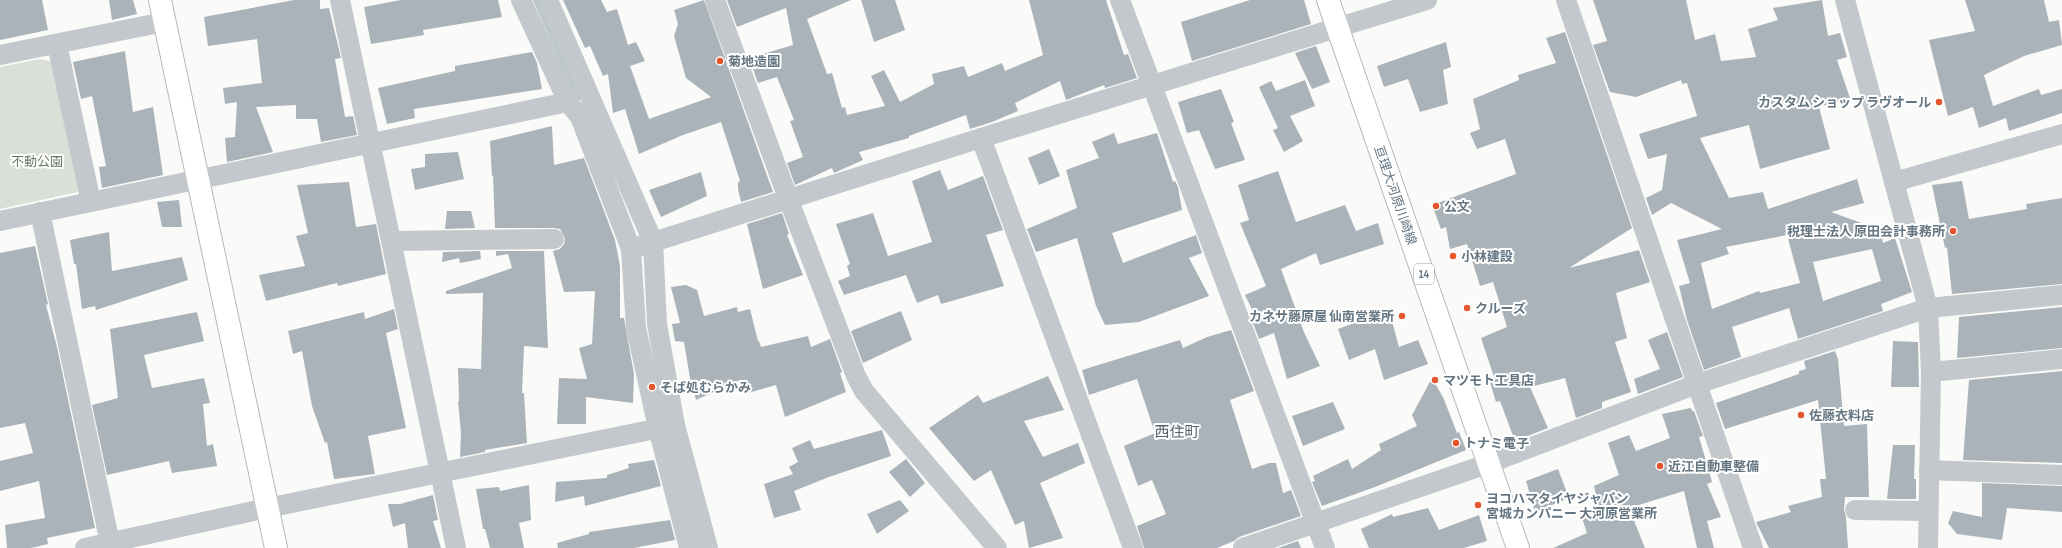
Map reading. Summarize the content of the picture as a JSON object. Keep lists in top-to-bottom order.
{
  "streets": {
    "main road": ["亘理大河原川崎線", "14"]
  },
  "districts": ["西住町"],
  "parks": ["不動公園"],
  "places": [
    "菊地造園",
    "カスタム ショップ ラヴオール",
    "公文",
    "税理士法人 原田会計事務所",
    "小林建設",
    "クルーズ",
    "カネサ藤原屋 仙南営業所",
    "マツモト工具店",
    "そば処むらかみ",
    "佐藤衣料店",
    "トナミ電子",
    "近江自動車整備",
    "ヨコハマタイヤジャパン 宮城カンパニー 大河原営業所"
  ]
}
